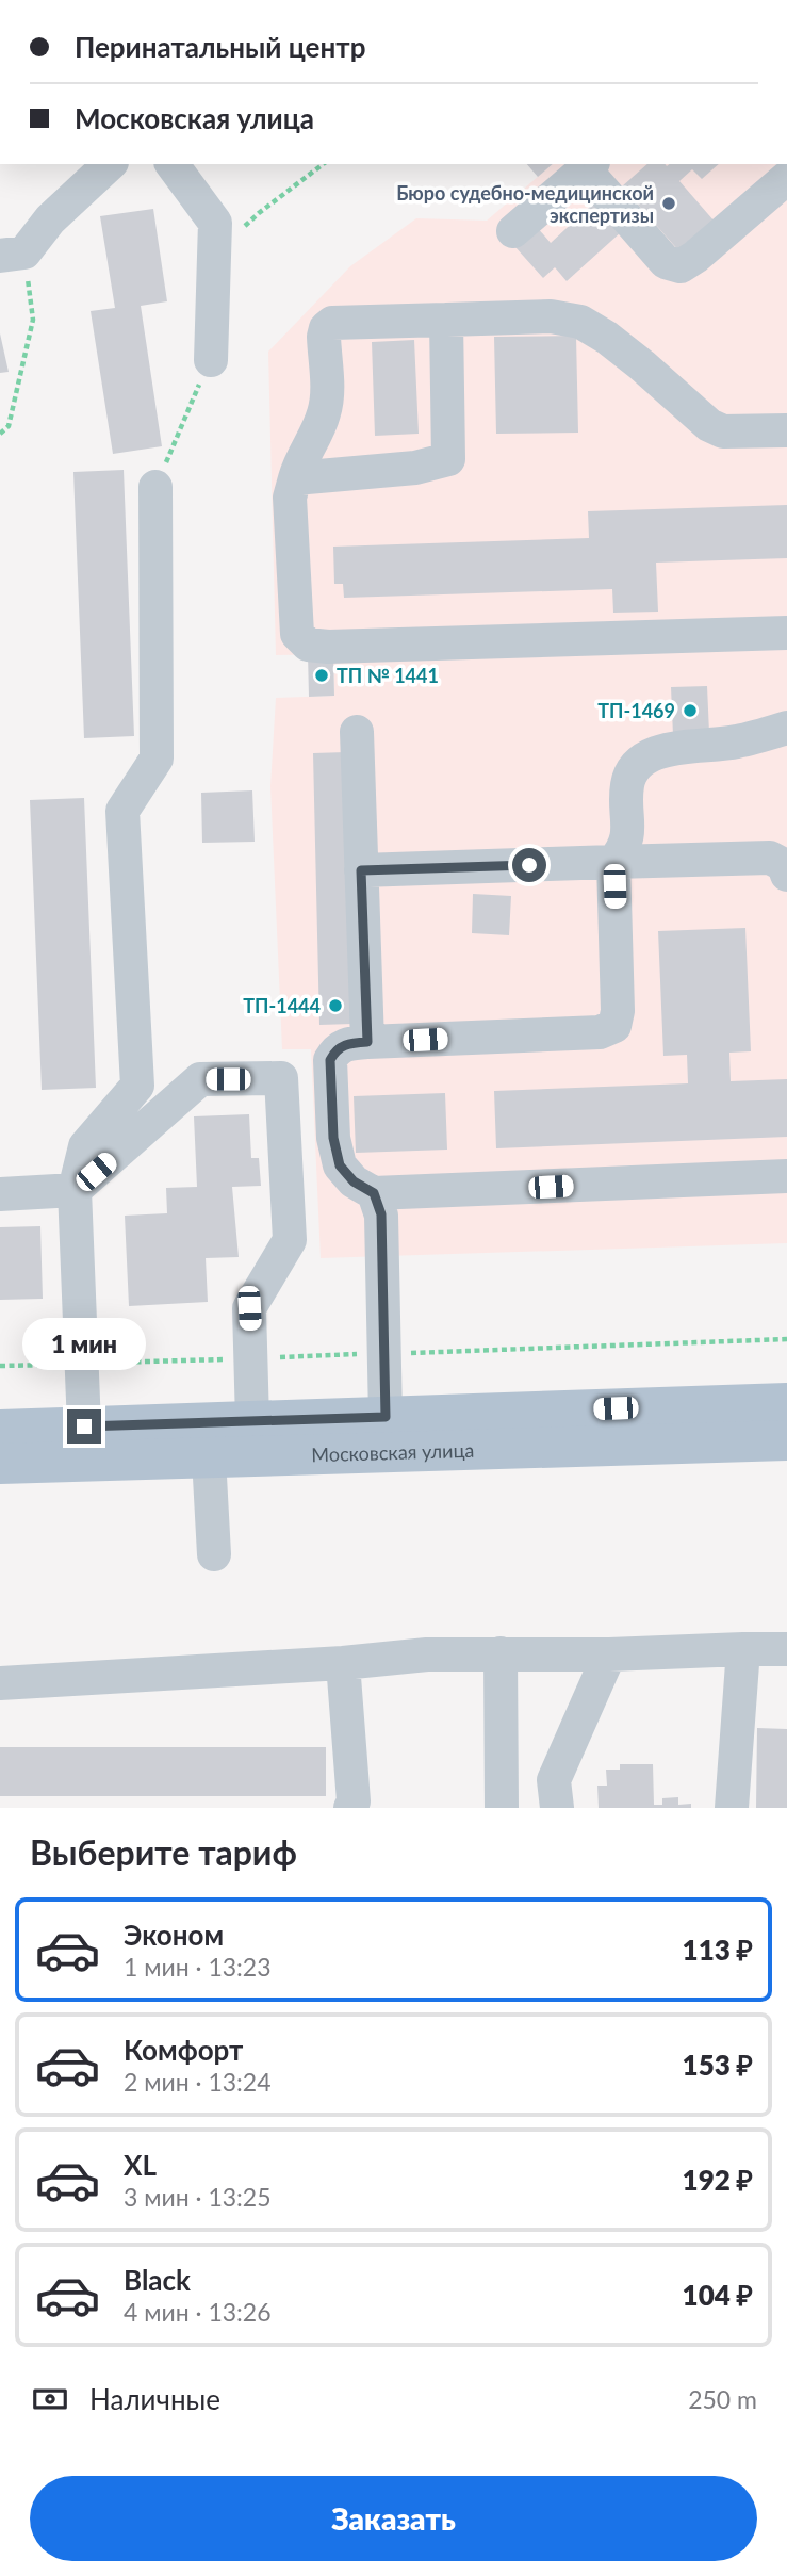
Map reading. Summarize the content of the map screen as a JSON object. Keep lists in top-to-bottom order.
{
  "streets": {
    "main road": ["Московская улица"]
  },
  "places": [
    "Бюро судебно-медицинской экспертизы",
    "ТП № 1441",
    "ТП-1469",
    "ТП-1444"
  ],
  "page": {
    "banner": ["Перинатальный центр", "Московская улица"],
    "bubble": "1 мин",
    "heading": "Выберите тариф",
    "list": [
      {
        "name": "Эконом",
        "note": "1 мин · 13:23",
        "value": "113 ₽"
      },
      {
        "name": "Комфорт",
        "note": "2 мин · 13:24",
        "value": "153 ₽"
      },
      {
        "name": "XL",
        "note": "3 мин · 13:25",
        "value": "192 ₽"
      },
      {
        "name": "Black",
        "note": "4 мин · 13:26",
        "value": "104 ₽"
      }
    ],
    "pay": ["Наличные", "250 m"],
    "buttons": "Заказать"
  }
}
